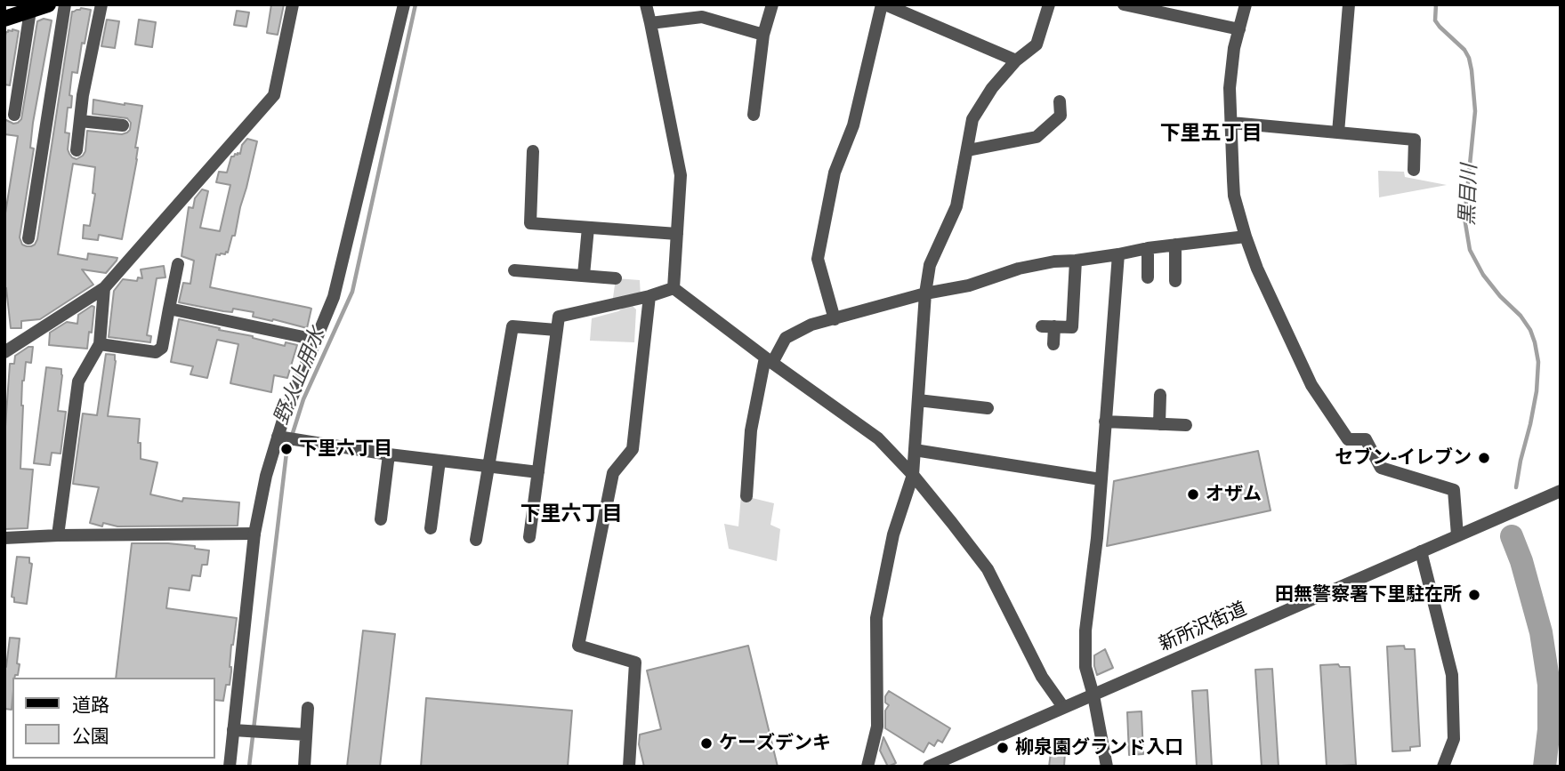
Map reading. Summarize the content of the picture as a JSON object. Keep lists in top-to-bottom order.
{
  "streets": {
    "street": ["新所沢街道"]
  },
  "districts": ["下里五丁目", "下里六丁目"],
  "water": ["黒目川", "野火止用水"],
  "places": [
    "下里六丁目",
    "セブン-イレブン",
    "オザム",
    "田無警察署下里駐在所",
    "ケーズデンキ",
    "柳泉園グランド入口"
  ],
  "legend": ["道路", "公園"]
}
